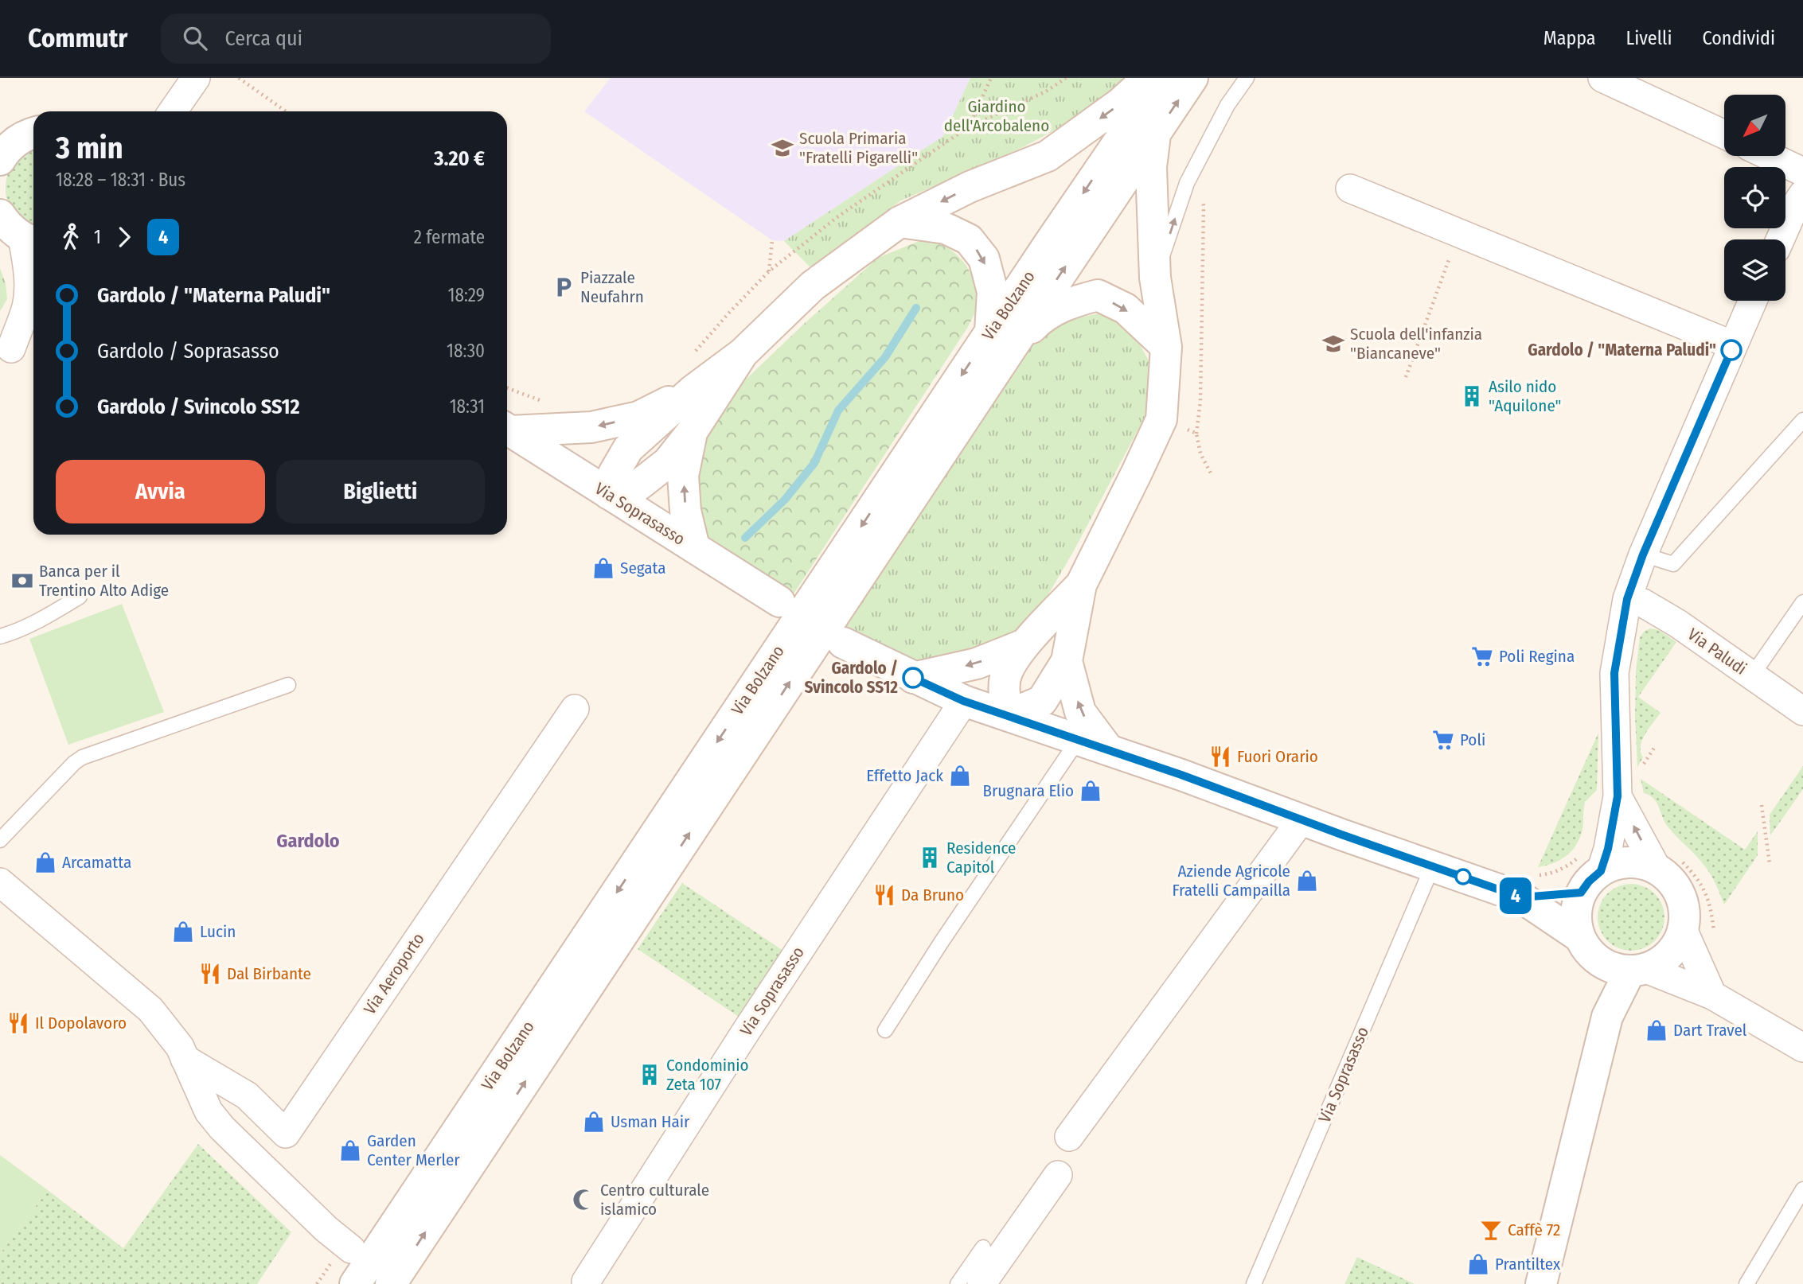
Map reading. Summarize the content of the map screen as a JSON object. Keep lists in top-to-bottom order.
{
  "streets": {
    "main road": ["Via Bolzano", "Via Soprasasso"],
    "street": ["Via Paludi", "Via Aeroporto"]
  },
  "districts": ["Gardolo"],
  "parks": ["Giardino dell'Arcobaleno"],
  "places": {
    "school or university": ["Scuola Primaria \"Fratelli Pigarelli\"", "Scuola dell'infanzia \"Biancaneve\""],
    "parking": ["Piazzale Neufahrn"],
    "other": ["Gardolo / \"Materna Paludi\"", "Gardolo / Svincolo SS12"],
    "building": ["Asilo nido \"Aquilone\"", "Residence Capitol", "Condominio Zeta 107"],
    "shop": [
      "Segata",
      "Effetto Jack",
      "Brugnara Elio",
      "Arcamatta",
      "Aziende Agricole Fratelli Campailla",
      "Lucin",
      "Dart Travel",
      "Usman Hair",
      "Garden Center Merler",
      "Prantiltex"
    ],
    "bank": ["Banca per il Trentino Alto Adige"],
    "supermarket": ["Poli Regina", "Poli"],
    "restaurant": [
      "Fuori Orario",
      "Da Bruno",
      "Dal Birbante",
      "Il Dopolavoro"
    ],
    "mosque": ["Centro culturale islamico"],
    "bar": ["Caffè 72"]
  },
  "lines": ["bus line 4"],
  "north": "bottom left",
  "page": {
    "header": "Commutr",
    "search": "Cerca qui",
    "nav": ["Mappa", "Livelli", "Condividi"],
    "on_map": "4",
    "heading": ["3 min", "18:28 – 18:31 · Bus", "3.20 €"],
    "legs": ["1", "4", "2 fermate"],
    "list": [
      {
        "name": "Gardolo / \"Materna Paludi\"",
        "value": "18:29"
      },
      {
        "name": "Gardolo / Soprasasso",
        "value": "18:30"
      },
      {
        "name": "Gardolo / Svincolo SS12",
        "value": "18:31"
      }
    ],
    "buttons": ["Avvia", "Biglietti"]
  }
}
